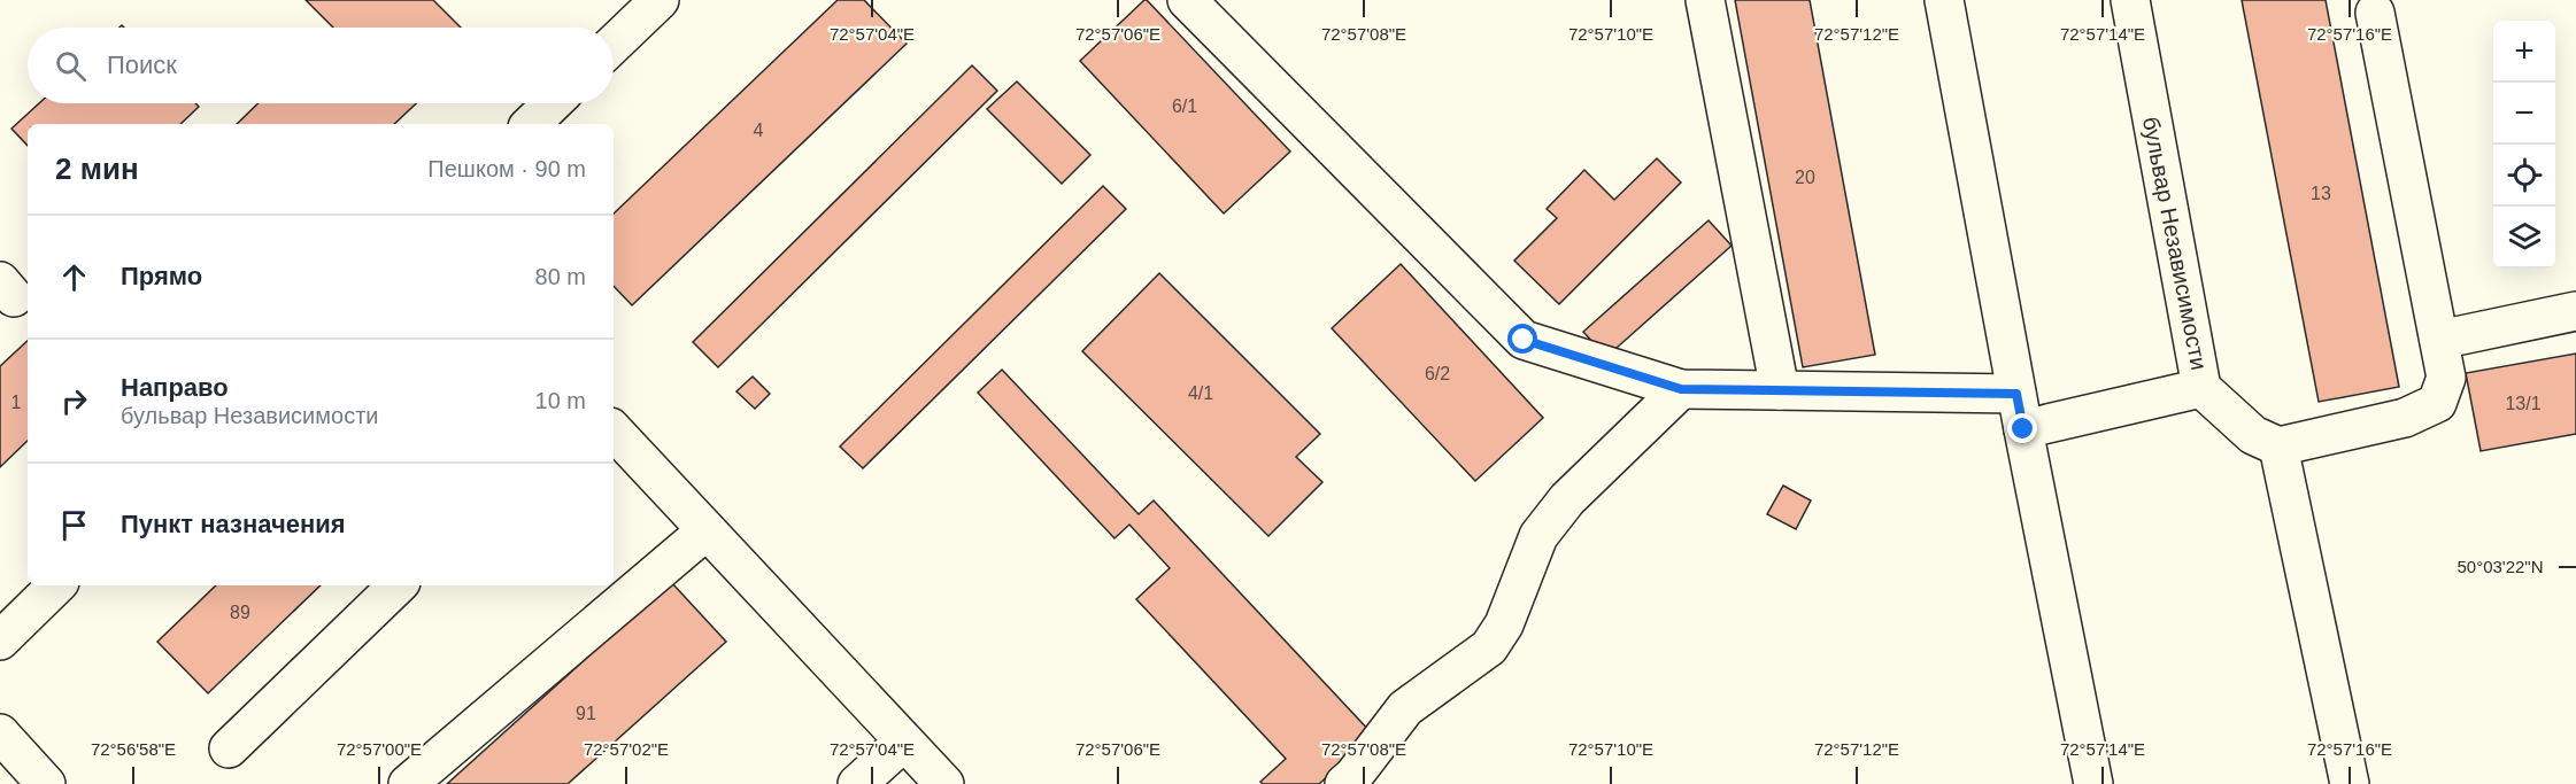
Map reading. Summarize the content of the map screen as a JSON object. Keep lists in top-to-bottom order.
{
  "streets": {
    "street": ["бульвар Независимости"]
  },
  "house_numbers": [
    "6/1",
    "4",
    "20",
    "13",
    "6/2",
    "4/1",
    "1",
    "13/1",
    "89",
    "91"
  ],
  "page": {
    "map_buttons": ["+", "−"],
    "search": "Поиск",
    "heading": ["2 мин", "Пешком · 90 m"],
    "list": [
      ["Прямо", "80 m"],
      ["Направо", "бульвар Независимости", "10 m"],
      "Пункт назначения"
    ]
  },
  "coordinates": [
    "72°57'04\"E",
    "72°57'06\"E",
    "72°57'08\"E",
    "72°57'10\"E",
    "72°57'12\"E",
    "72°57'14\"E",
    "72°57'16\"E",
    "50°03'22\"N",
    "72°56'58\"E",
    "72°57'00\"E",
    "72°57'02\"E"
  ]
}
